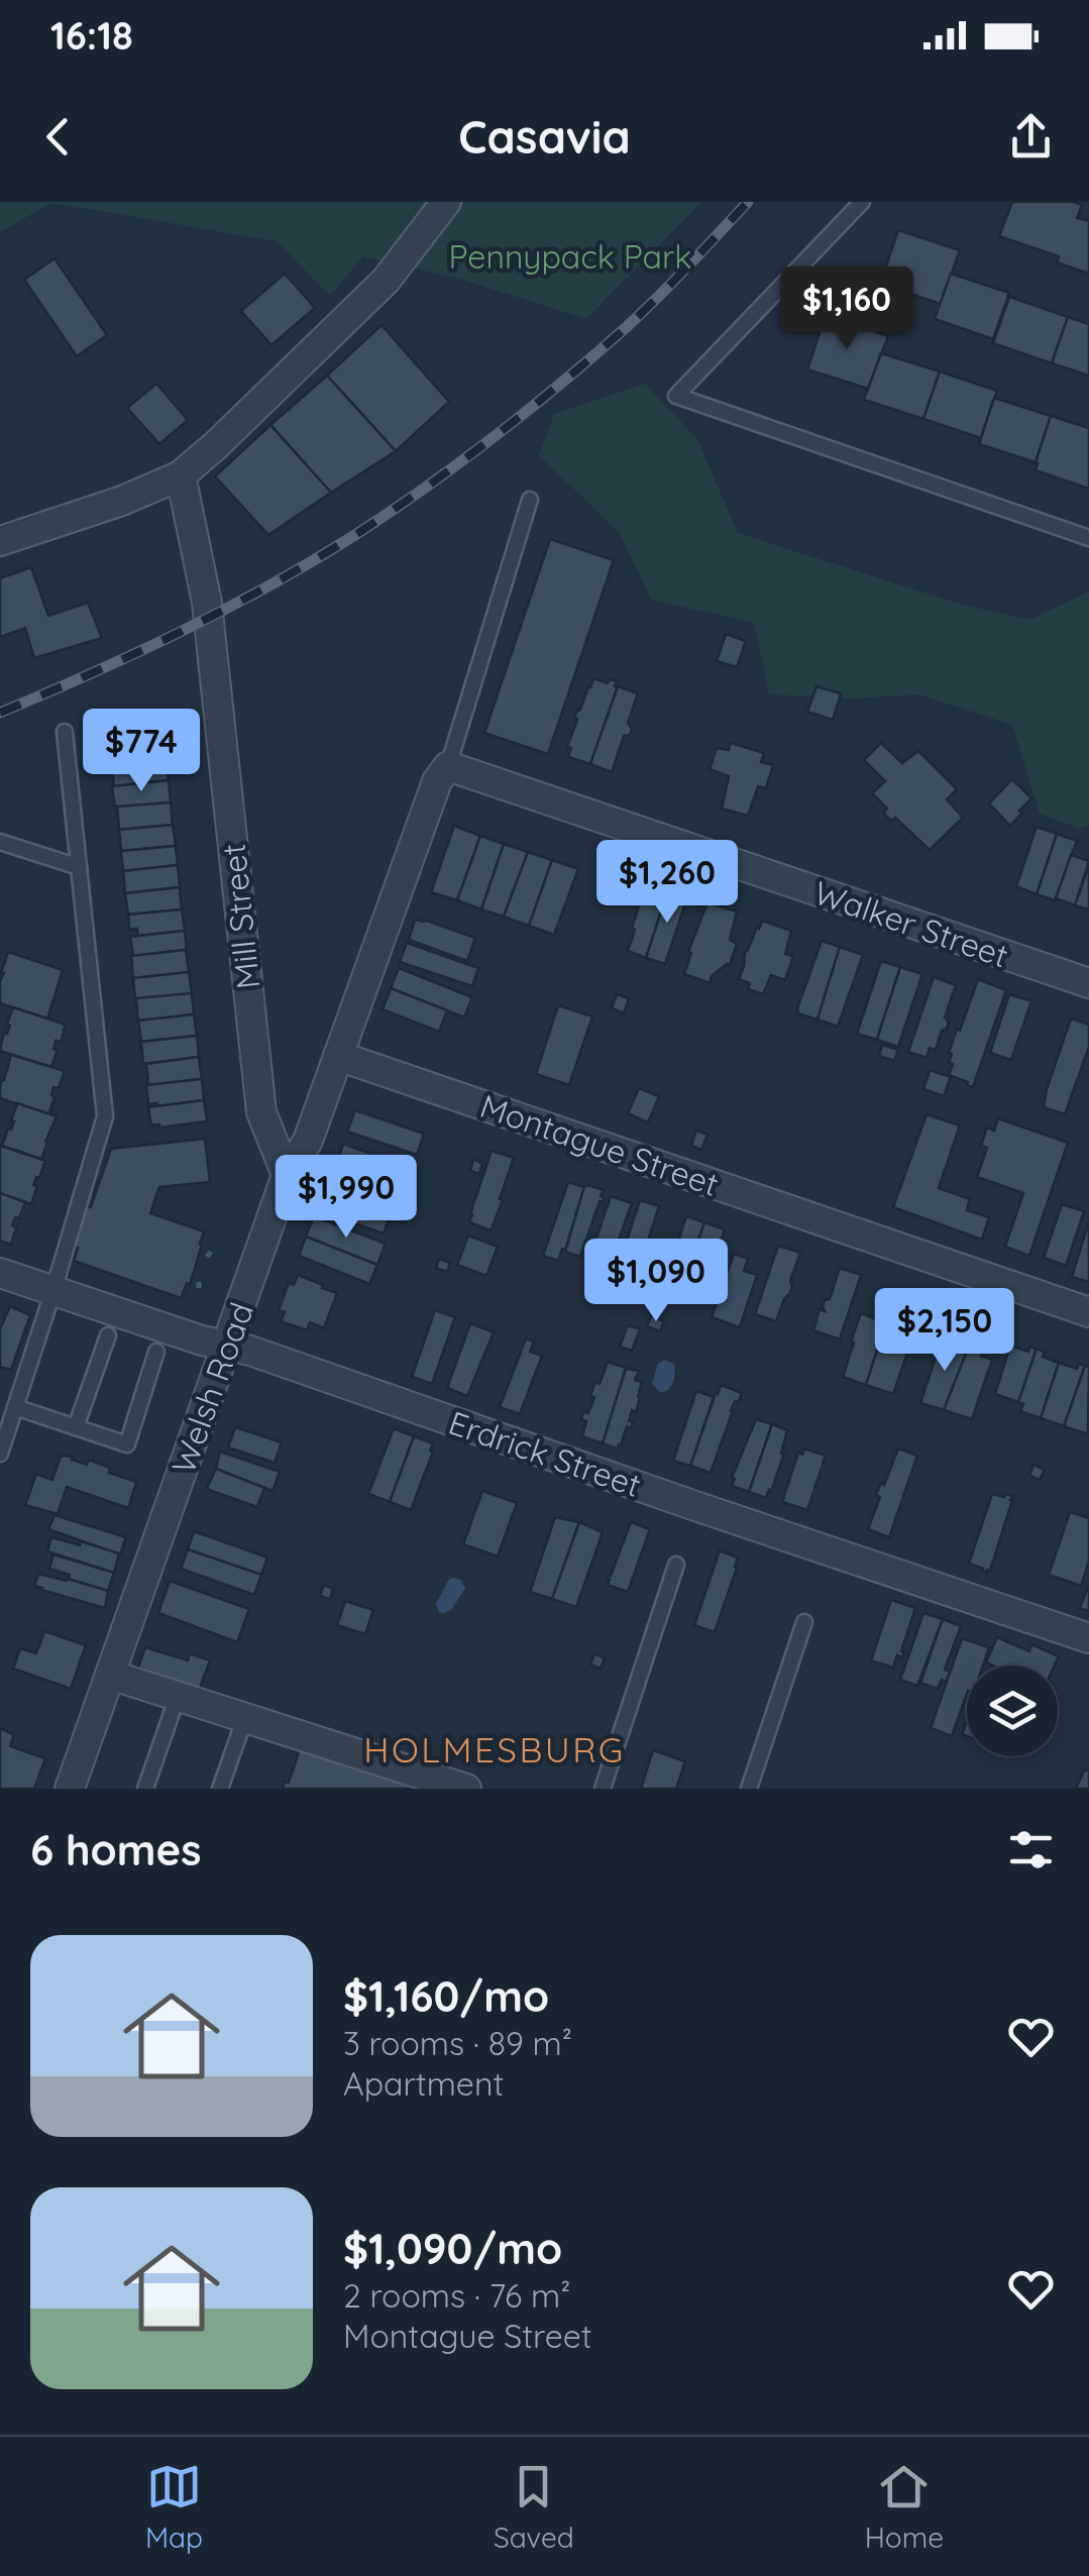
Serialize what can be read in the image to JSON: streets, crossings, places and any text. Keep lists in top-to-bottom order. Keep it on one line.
{"streets":{"street":["Mill Street","Walker Street","Montague Street","Welsh Road","Erdrick Street"]},"crossings":[["Mill Street","Welsh Road"],["Walker Street","Welsh Road"],["Montague Street","Welsh Road"],["Welsh Road","Erdrick Street"]],"districts":["HOLMESBURG"],"parks":["Pennypack Park"],"page":{"status":"16:18","header":"Casavia","price":["$1,160","$774","$1,260","$1,990","$1,090","$2,150"],"heading":"6 homes","list":[{"name":"$1,160/mo","note":"3 rooms · 89 m² · Apartment"},{"name":"$1,090/mo","note":"2 rooms · 76 m² · Montague Street"}],"tabs":["Map","Saved","Home"]}}
